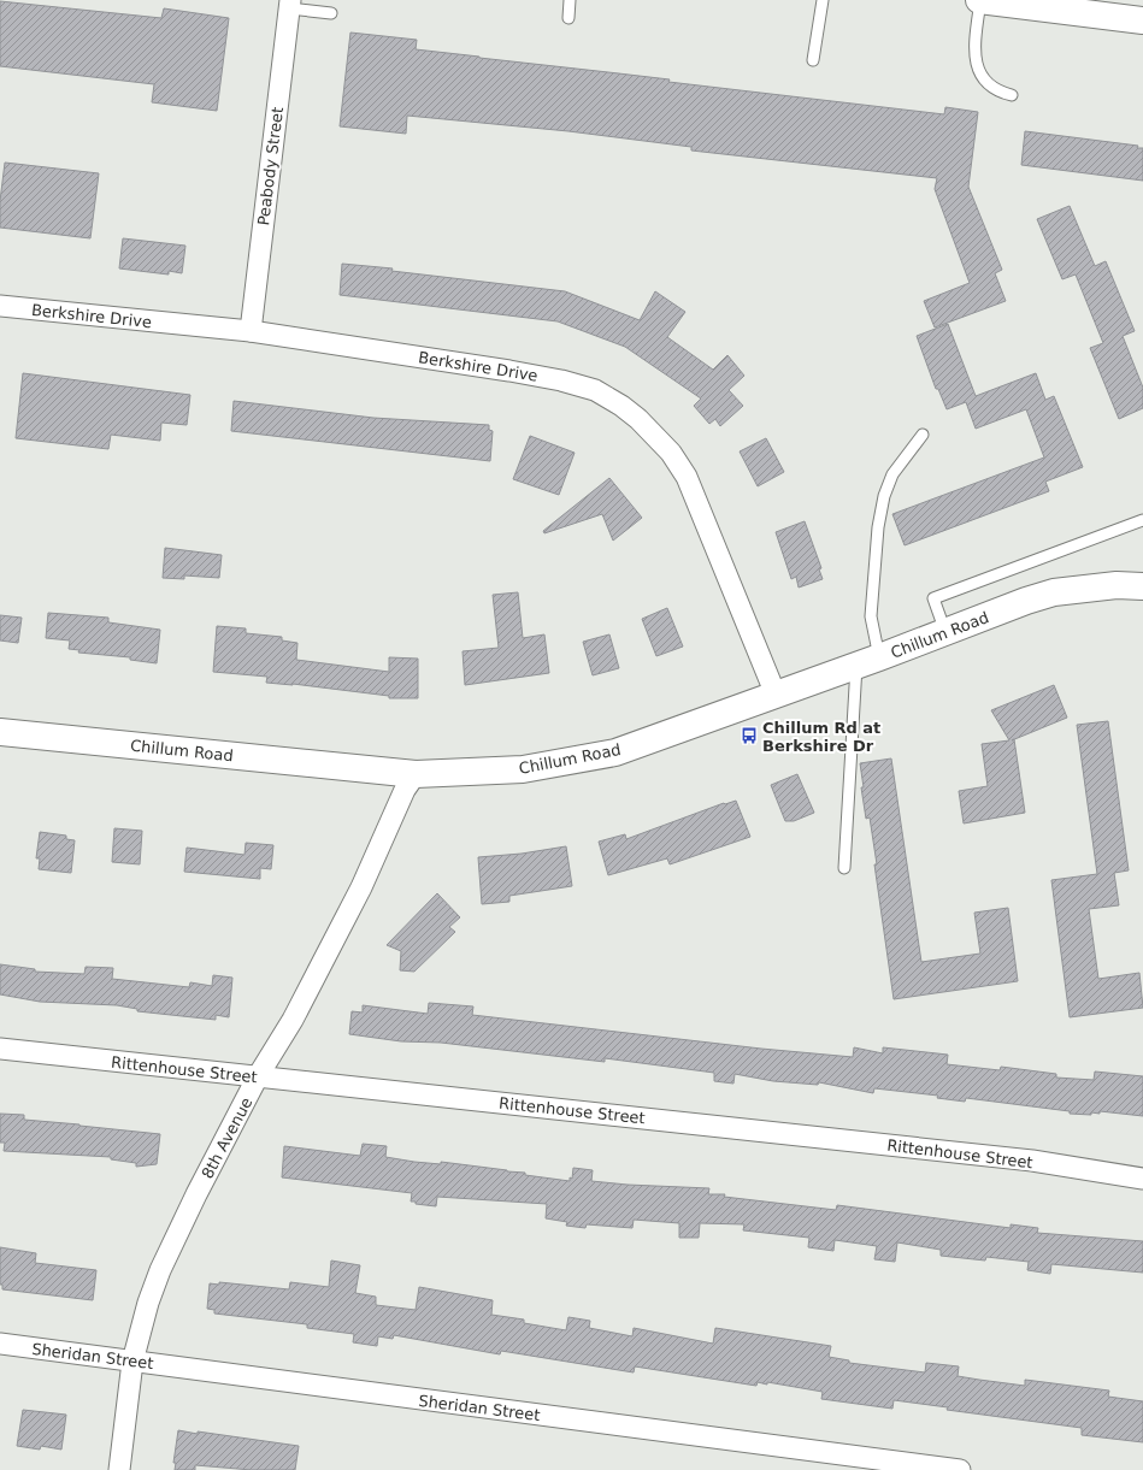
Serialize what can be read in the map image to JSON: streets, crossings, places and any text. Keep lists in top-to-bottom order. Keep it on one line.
{"streets":{"street":["Peabody Street","Berkshire Drive","Chillum Road","Rittenhouse Street","8th Avenue","Sheridan Street"]},"crossings":[["Peabody Street","Berkshire Drive"],["Berkshire Drive","Chillum Road"],["Chillum Road","8th Avenue"],["Rittenhouse Street","8th Avenue"],["8th Avenue","Sheridan Street"]],"places":{"bus stop":["Chillum Rd at Berkshire Dr"]}}
